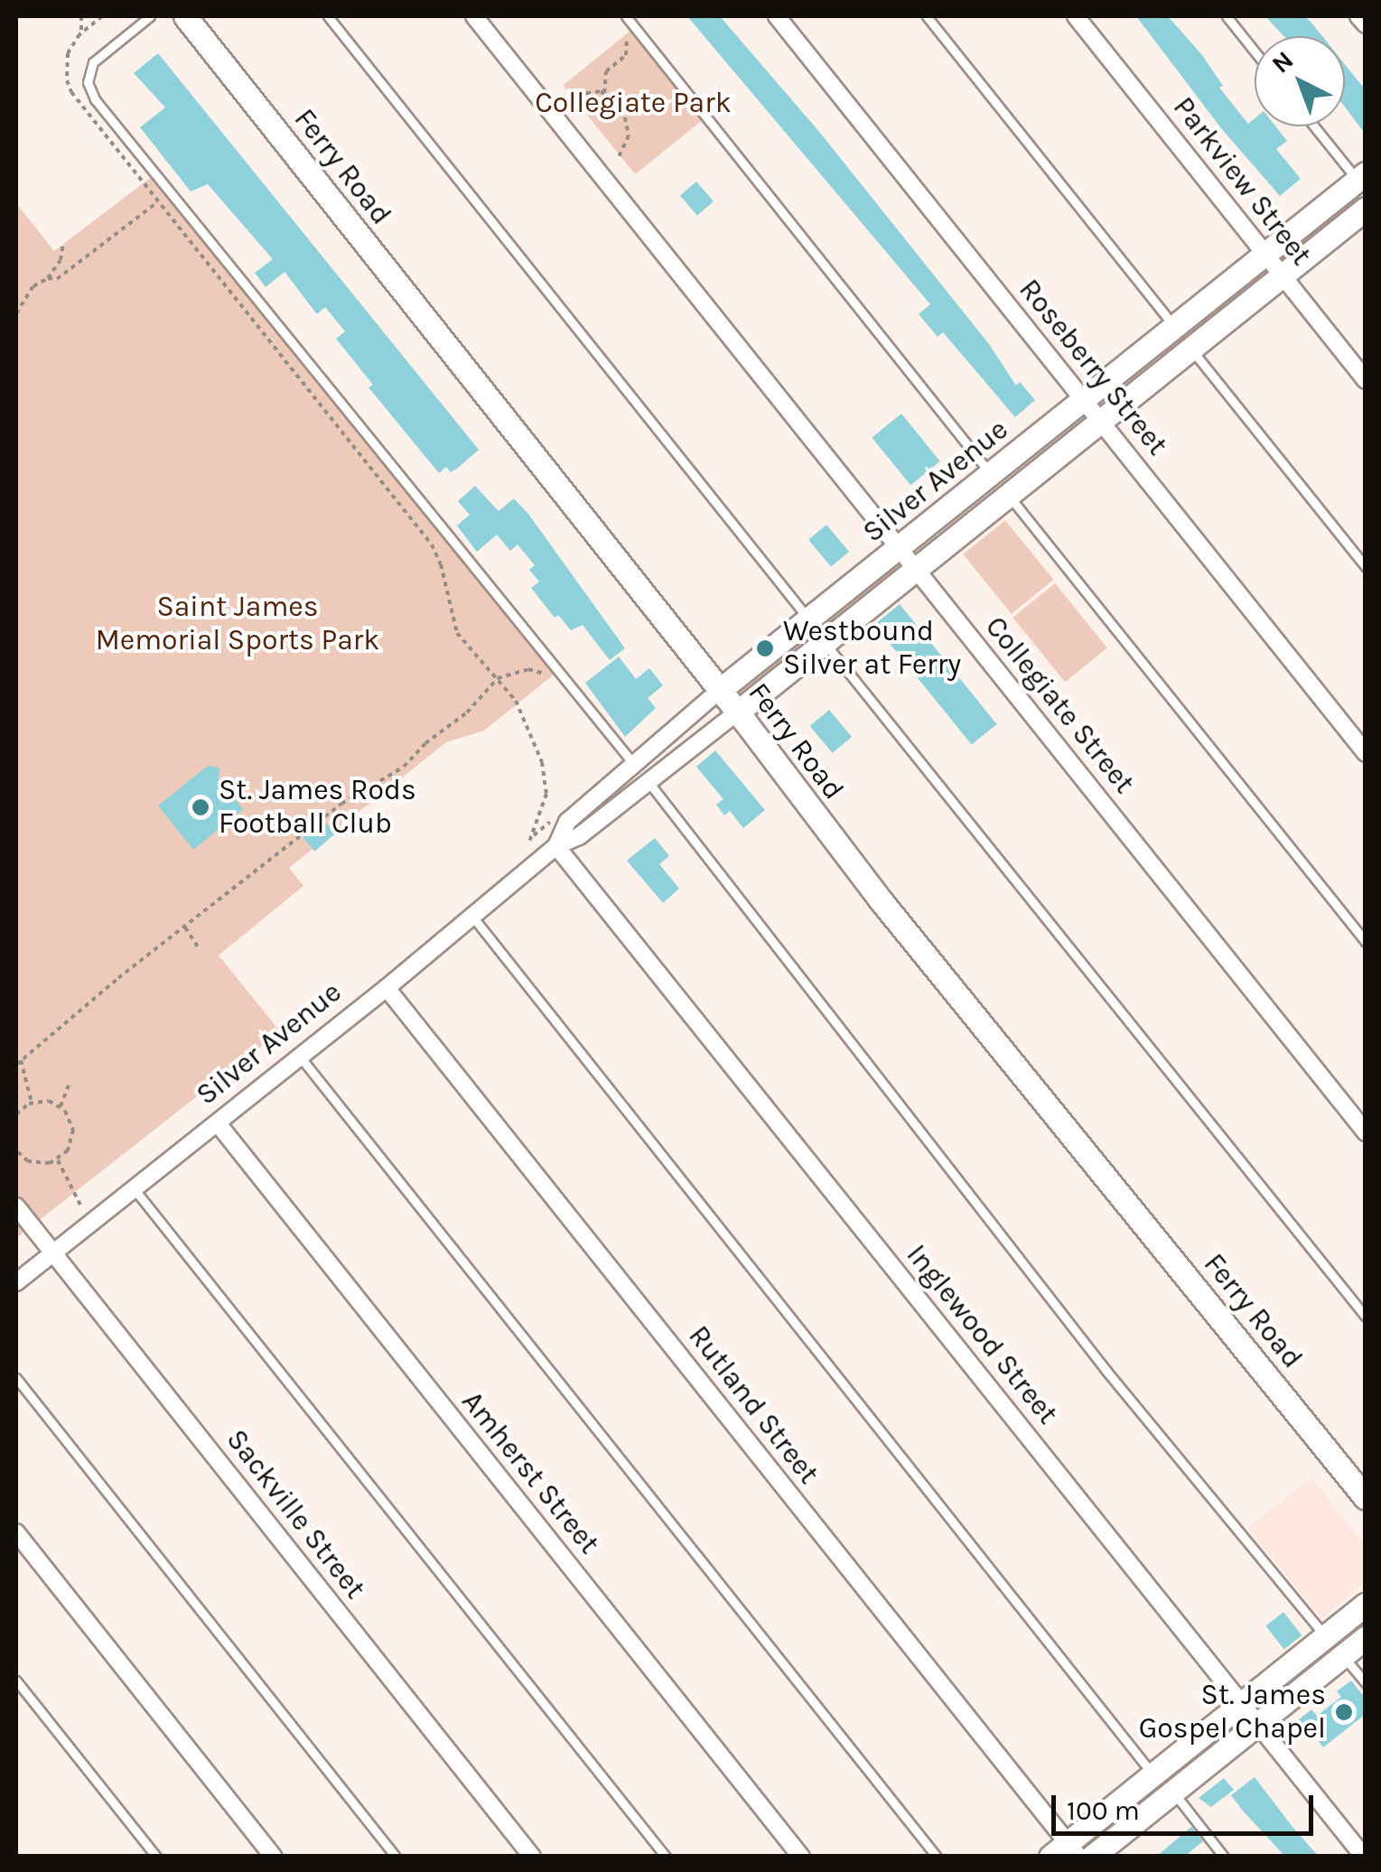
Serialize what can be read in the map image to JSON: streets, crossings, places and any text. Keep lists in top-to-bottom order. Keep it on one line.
{"streets":{"main road":["Ferry Road","Silver Avenue"],"street":["Parkview Street","Roseberry Street","Collegiate Street","Inglewood Street","Rutland Street","Amherst Street","Sackville Street"]},"crossings":[["Ferry Road","Silver Avenue"],["Parkview Street","Silver Avenue"],["Roseberry Street","Silver Avenue"],["Silver Avenue","Collegiate Street"],["Silver Avenue","Inglewood Street"],["Silver Avenue","Rutland Street"],["Silver Avenue","Amherst Street"],["Silver Avenue","Sackville Street"]],"parks":["Collegiate Park","Saint James Memorial Sports Park"],"places":["Westbound Silver at Ferry","St. James Rods Football Club","St. James Gospel Chapel"],"scale_bar":"100 m","north":"top left"}
